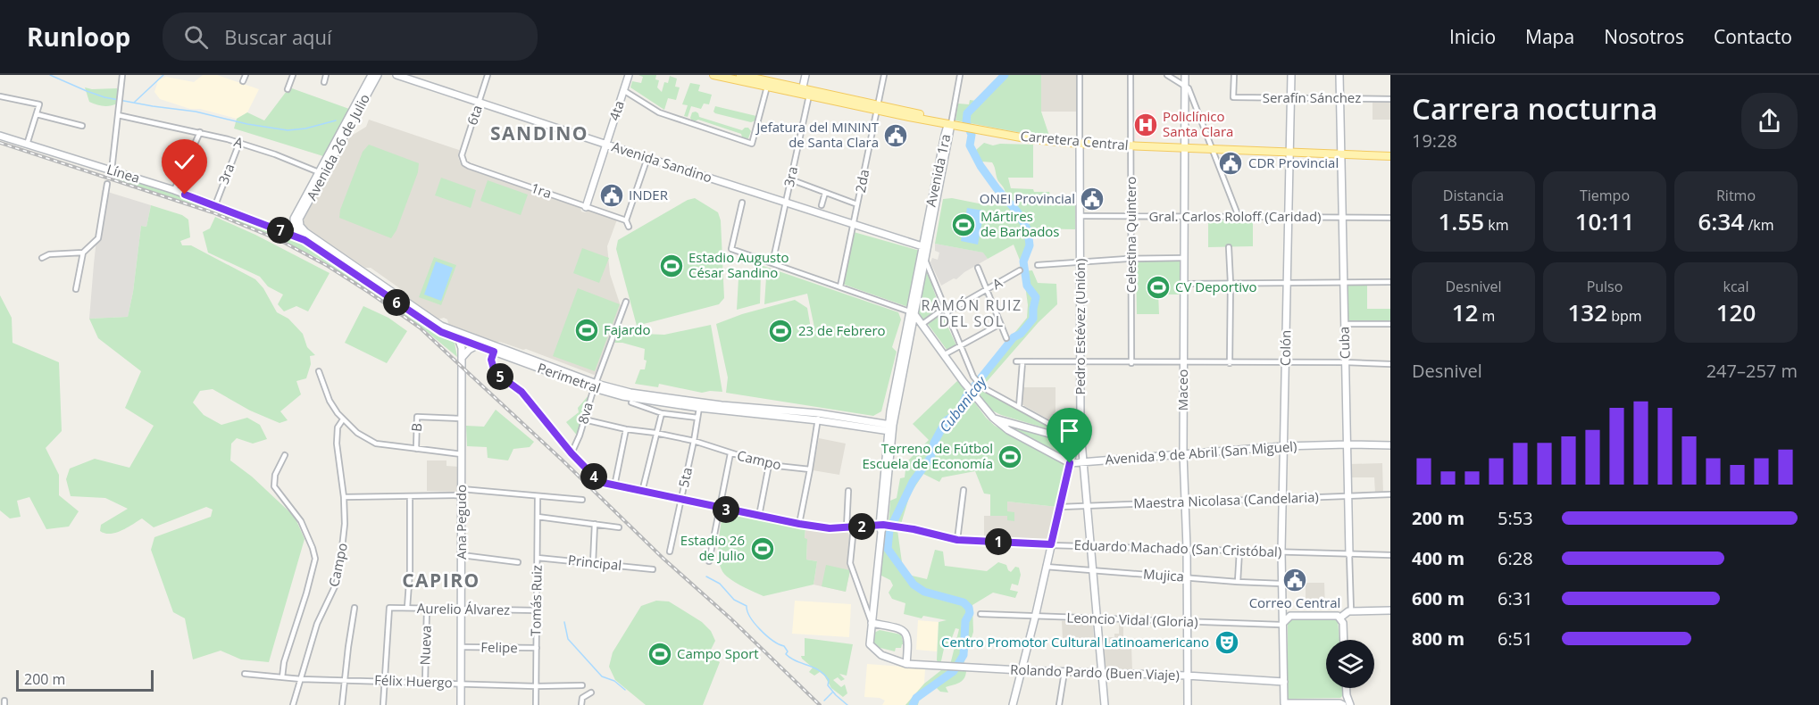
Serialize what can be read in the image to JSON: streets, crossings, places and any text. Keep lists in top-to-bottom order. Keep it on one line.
{"streets":{"main road":["4ta","Carretera Central","Avenida 26 de Julio","Avenida Sandino","Avenida 1ra","Línea","3ra","Pedro Estévez (Unión)","Cuba","Colón","Perimetral","Maceo","Avenida 9 de Abril (San Miguel)","Ana Pegudo","Rolando Pardo (Buen Viaje)"],"street":["Serafín Sánchez","6ta","A","2da","1ra","Gral. Carlos Roloff (Caridad)","Celestina Quintero","8va","B","Campo","5ta","Maestra Nicolasa (Candelaria)","Eduardo Machado (San Cristóbal)","Principal","Mujica","Tomás Ruiz","Aurelio Álvarez","Leoncio Vidal (Gloria)","Nueva","Felipe","Félix Huergo"]},"crossings":[["Serafín Sánchez","Cuba"],["Serafín Sánchez","Colón"],["4ta","Avenida Sandino"],["4ta","1ra"],["6ta","Avenida Sandino"],["6ta","1ra"],["Carretera Central","Avenida 1ra"],["Carretera Central","3ra"],["Carretera Central","2da"],["Carretera Central","Celestina Quintero"],["Carretera Central","Pedro Estévez (Unión)"],["Carretera Central","Cuba"],["Carretera Central","Colón"],["Carretera Central","Maceo"],["A","Avenida 26 de Julio"],["A","3ra"],["Avenida 26 de Julio","Línea"],["Avenida 26 de Julio","Perimetral"],["Avenida Sandino","Avenida 1ra"],["Avenida Sandino","3ra"],["Avenida Sandino","2da"],["Avenida 1ra","Perimetral"],["Avenida 1ra","Eduardo Machado (San Cristóbal)"],["Avenida 1ra","Rolando Pardo (Buen Viaje)"],["Línea","3ra"],["Línea","Perimetral"],["Gral. Carlos Roloff (Caridad)","Celestina Quintero"],["Gral. Carlos Roloff (Caridad)","Pedro Estévez (Unión)"],["Gral. Carlos Roloff (Caridad)","Cuba"],["Gral. Carlos Roloff (Caridad)","Colón"],["Gral. Carlos Roloff (Caridad)","Maceo"],["Pedro Estévez (Unión)","Avenida 9 de Abril (San Miguel)"],["Pedro Estévez (Unión)","Maestra Nicolasa (Candelaria)"],["Pedro Estévez (Unión)","Eduardo Machado (San Cristóbal)"],["Pedro Estévez (Unión)","Mujica"],["Pedro Estévez (Unión)","Leoncio Vidal (Gloria)"],["Pedro Estévez (Unión)","Rolando Pardo (Buen Viaje)"],["Cuba","Avenida 9 de Abril (San Miguel)"],["Cuba","Maestra Nicolasa (Candelaria)"],["Cuba","Eduardo Machado (San Cristóbal)"],["Colón","Avenida 9 de Abril (San Miguel)"],["Colón","Maestra Nicolasa (Candelaria)"],["Colón","Eduardo Machado (San Cristóbal)"],["Colón","Mujica"],["Colón","Leoncio Vidal (Gloria)"],["Colón","Rolando Pardo (Buen Viaje)"],["Perimetral","8va"],["Perimetral","5ta"],["Perimetral","Eduardo Machado (San Cristóbal)"],["Maceo","Avenida 9 de Abril (San Miguel)"],["Maceo","Maestra Nicolasa (Candelaria)"],["Maceo","Eduardo Machado (San Cristóbal)"],["Maceo","Mujica"],["Maceo","Leoncio Vidal (Gloria)"],["Maceo","Rolando Pardo (Buen Viaje)"],["8va","Campo"],["8va","Eduardo Machado (San Cristóbal)"],["B","Ana Pegudo"],["Campo","5ta"],["Campo","Félix Huergo"],["5ta","Eduardo Machado (San Cristóbal)"],["Ana Pegudo","Aurelio Álvarez"],["Ana Pegudo","Felipe"],["Ana Pegudo","Félix Huergo"],["Principal","Tomás Ruiz"],["Tomás Ruiz","Aurelio Álvarez"],["Tomás Ruiz","Felipe"],["Tomás Ruiz","Félix Huergo"],["Aurelio Álvarez","Nueva"],["Aurelio Álvarez","Félix Huergo"],["Nueva","Félix Huergo"]],"districts":["SANDINO","RAMÓN RUIZ DEL SOL","CAPIRO"],"water":["Cubanicay"],"places":{"hospital":["Policlínico Santa Clara"],"public building":["Jefatura del MININT de Santa Clara","CDR Provincial","INDER","ONEI Provincial","Correo Central"],"sports":["Mártires de Barbados","Estadio Augusto César Sandino","CV Deportivo","Fajardo","23 de Febrero","Terreno de Fútbol Escuela de Economía","Estadio 26 de Julio","Campo Sport"],"theatre":["Centro Promotor Cultural Latinoamericano"]},"scale_bar":"200 m","page":{"header":"Runloop","search":"Buscar aquí","nav":["Inicio","Mapa","Nosotros","Contacto"],"heading":["Carrera nocturna","19:28"],"stats":[["Distancia","1.55 km"],["Tiempo","10:11"],["Ritmo","6:34 /km"],["Desnivel","12 m"],["Pulso","132 bpm"],["kcal","120"]],"pins":["7","6","5","4","3","2","1"],"chart":["Desnivel","247–257 m"],"list":[{"name":"200 m","note":"5:53"},{"name":"400 m","note":"6:28"},{"name":"600 m","note":"6:31"},{"name":"800 m","note":"6:51"}],"scale":"200 m"}}
